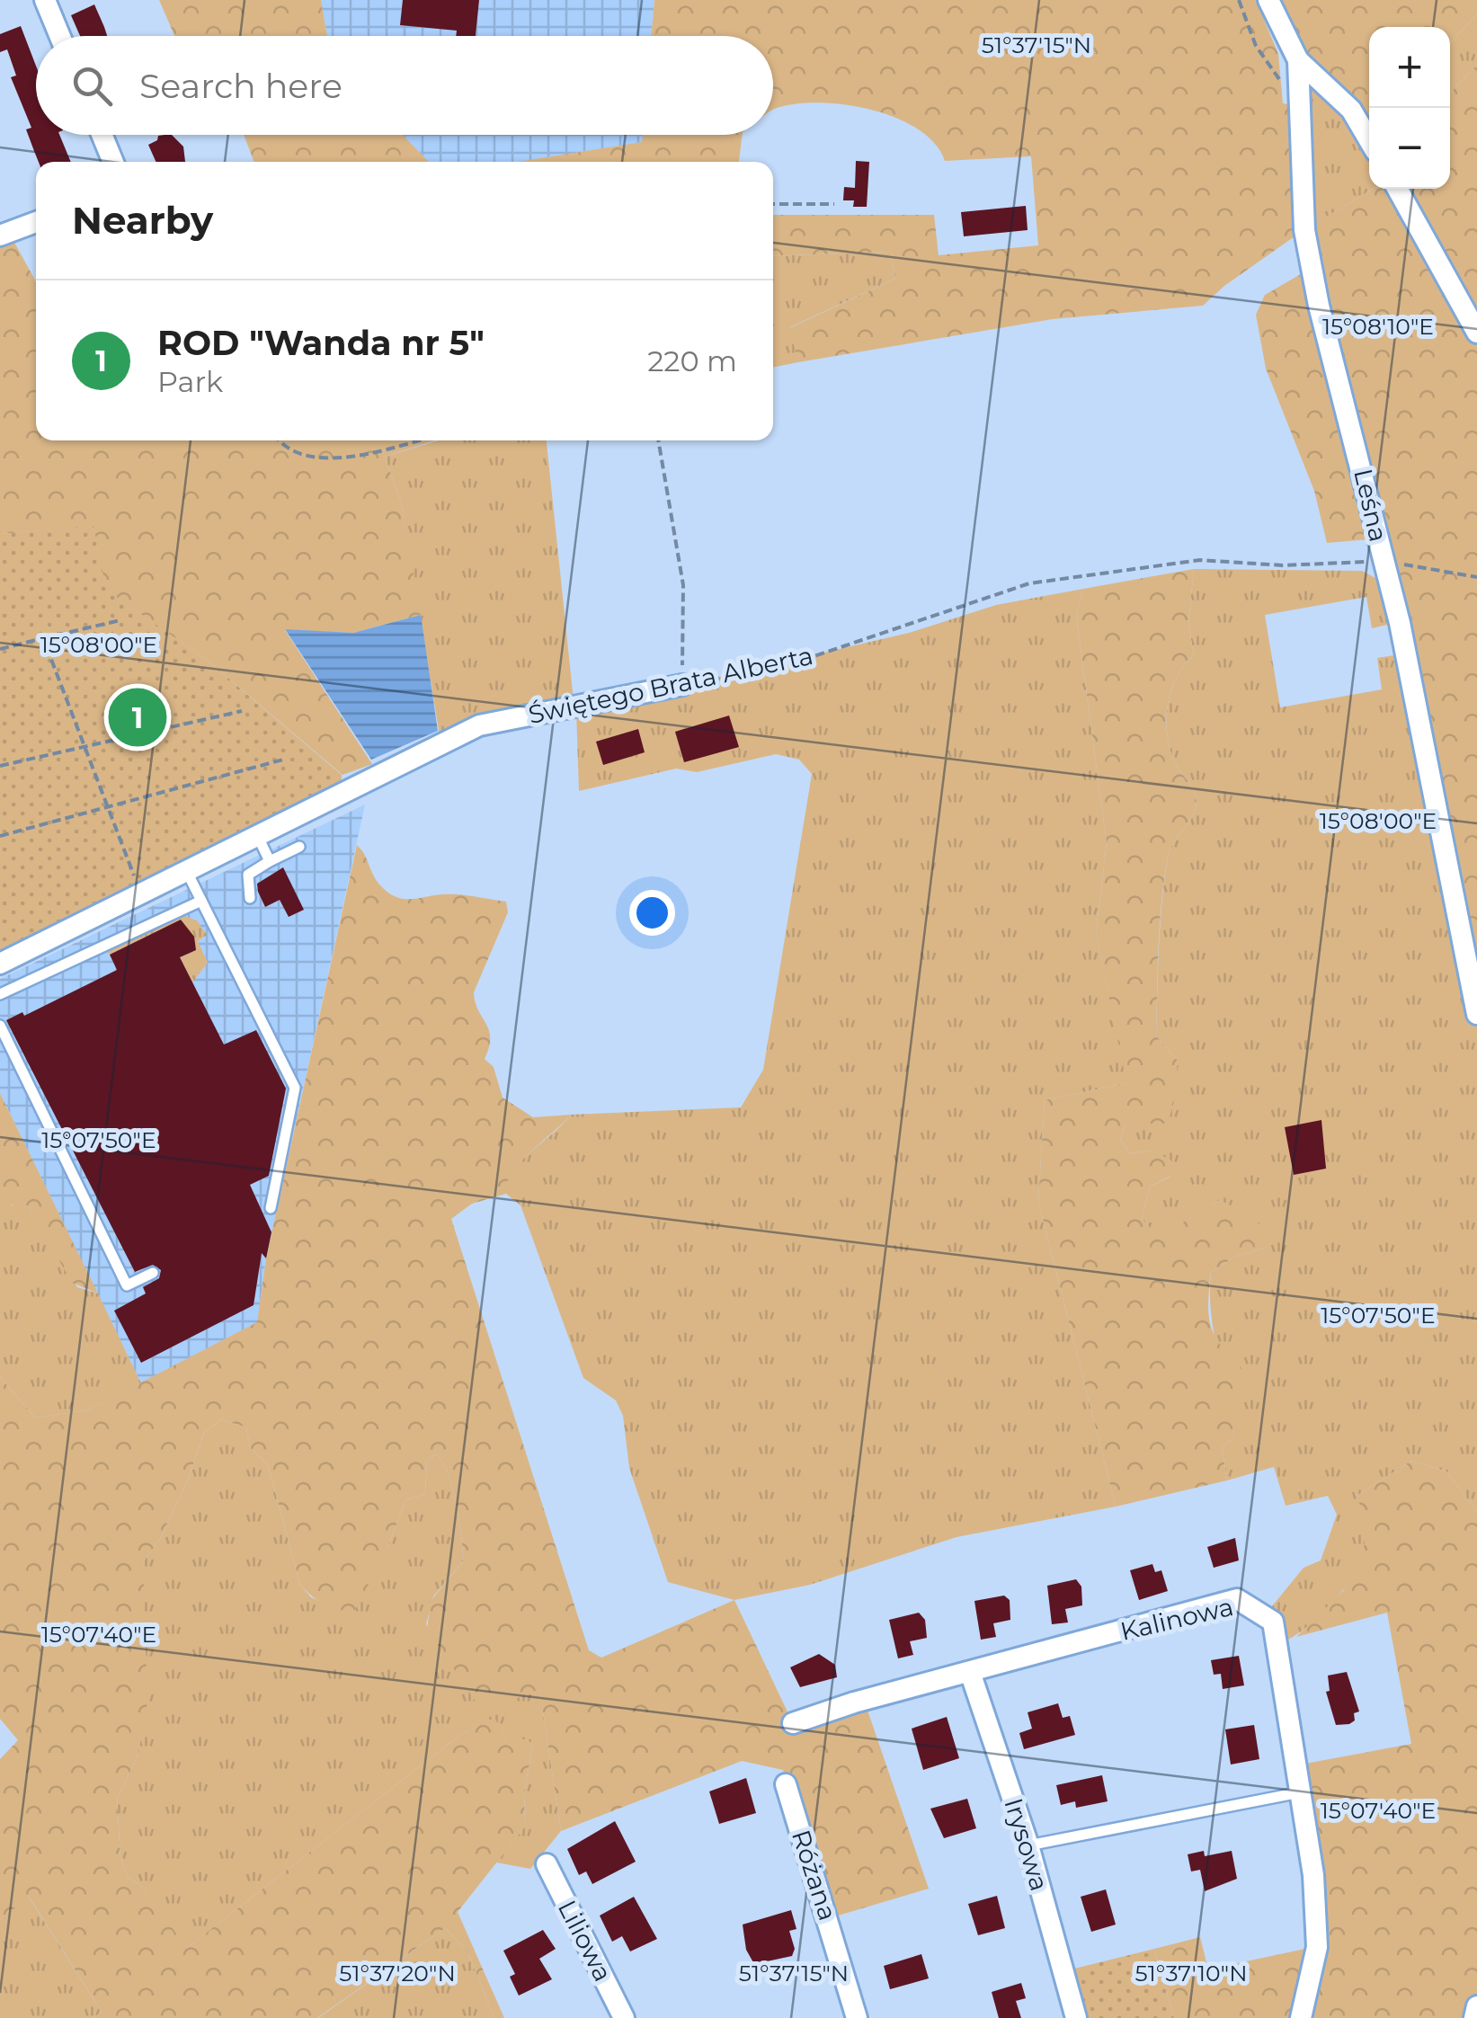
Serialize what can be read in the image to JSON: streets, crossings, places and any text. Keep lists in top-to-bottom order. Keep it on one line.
{"streets":{"street":["Leśna","Świętego Brata Alberta","Kalinowa","Irysowa","Różana","Liliowa"]},"crossings":[["Leśna","Świętego Brata Alberta"],["Kalinowa","Irysowa"]],"page":{"map_buttons":["+","−"],"search":"Search here","heading":"Nearby","list":[{"mark":"1","name":"ROD \"Wanda nr 5\"","note":"Park","value":"220 m"}],"pins":"1"},"coordinates":["51°37'15\"N","15°08'10\"E","15°08'00\"E","15°07'50\"E","15°07'40\"E","51°37'20\"N","51°37'10\"N"]}
